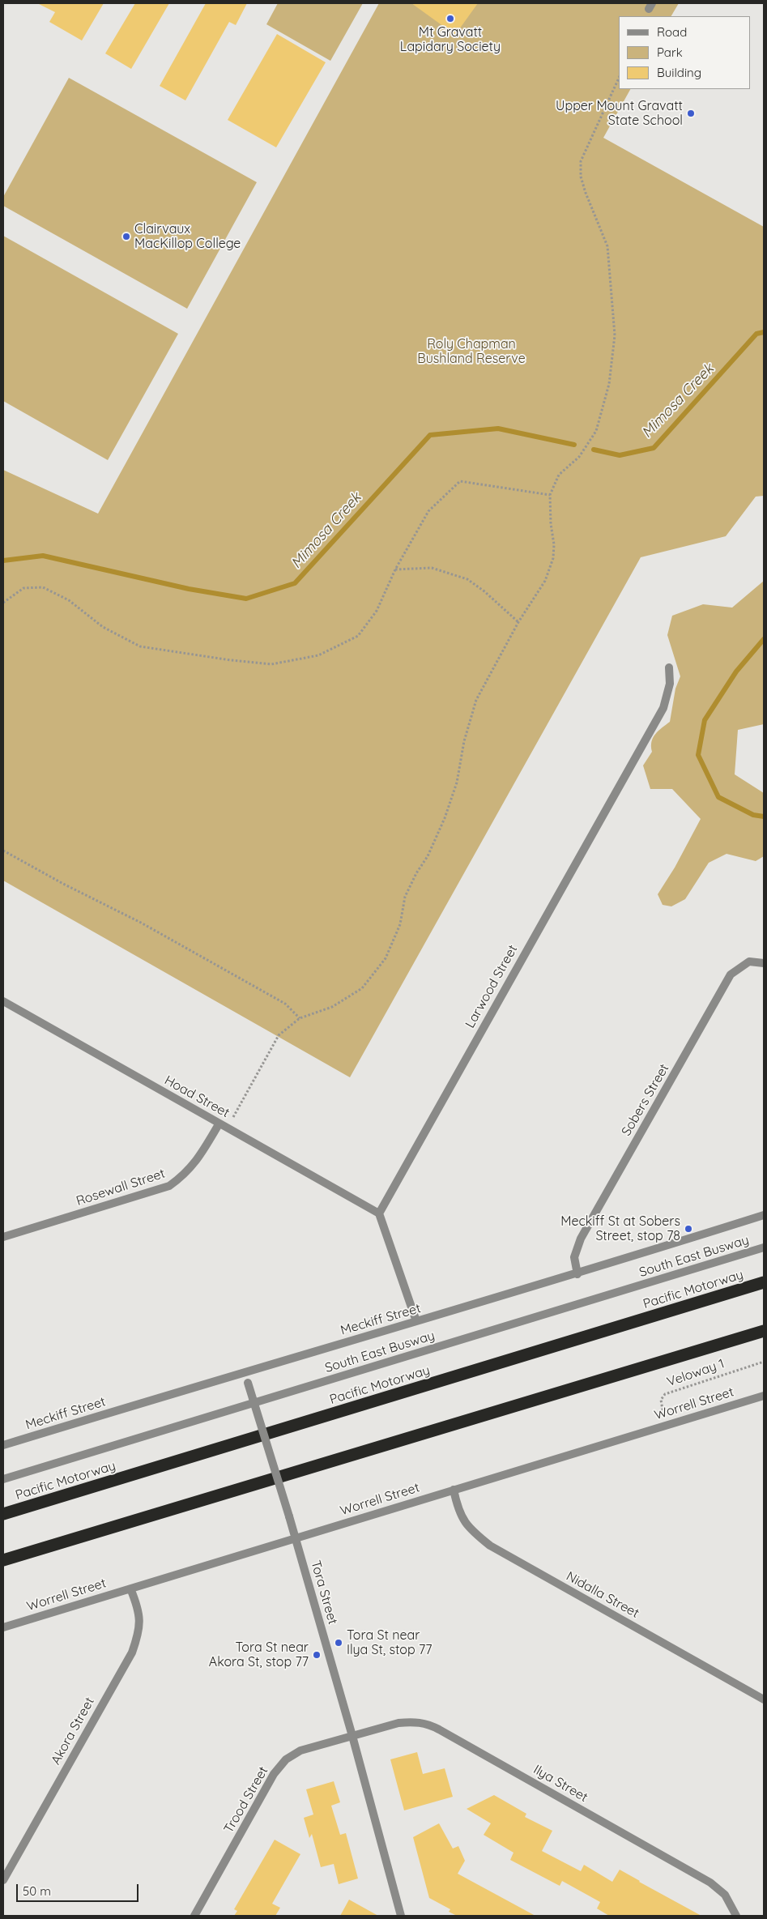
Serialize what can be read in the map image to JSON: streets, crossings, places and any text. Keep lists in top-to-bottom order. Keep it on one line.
{"streets":{"highway":["Pacific Motorway"],"street":["Larwood Street","Hoad Street","Sobers Street","Rosewall Street","South East Busway","Meckiff Street","Worrell Street","Tora Street","Nidalla Street","Akora Street","Ilya Street","Trood Street"],"path":["Veloway 1"]},"crossings":[["Larwood Street","Hoad Street"],["Hoad Street","Rosewall Street"],["Sobers Street","Meckiff Street"],["Meckiff Street","Tora Street"],["Veloway 1","Worrell Street"],["Worrell Street","Tora Street"],["Worrell Street","Nidalla Street"],["Worrell Street","Akora Street"],["Tora Street","Ilya Street"],["Tora Street","Trood Street"],["Ilya Street","Trood Street"]],"water":["Mimosa Creek"],"parks":["Roly Chapman Bushland Reserve"],"places":["Mt Gravatt Lapidary Society","Upper Mount Gravatt State School","Clairvaux MacKillop College","Meckiff St at Sobers Street, stop 78","Tora St near Ilya St, stop 77","Tora St near Akora St, stop 77"],"legend":["Road","Park","Building"],"scale_bar":"50 m"}
